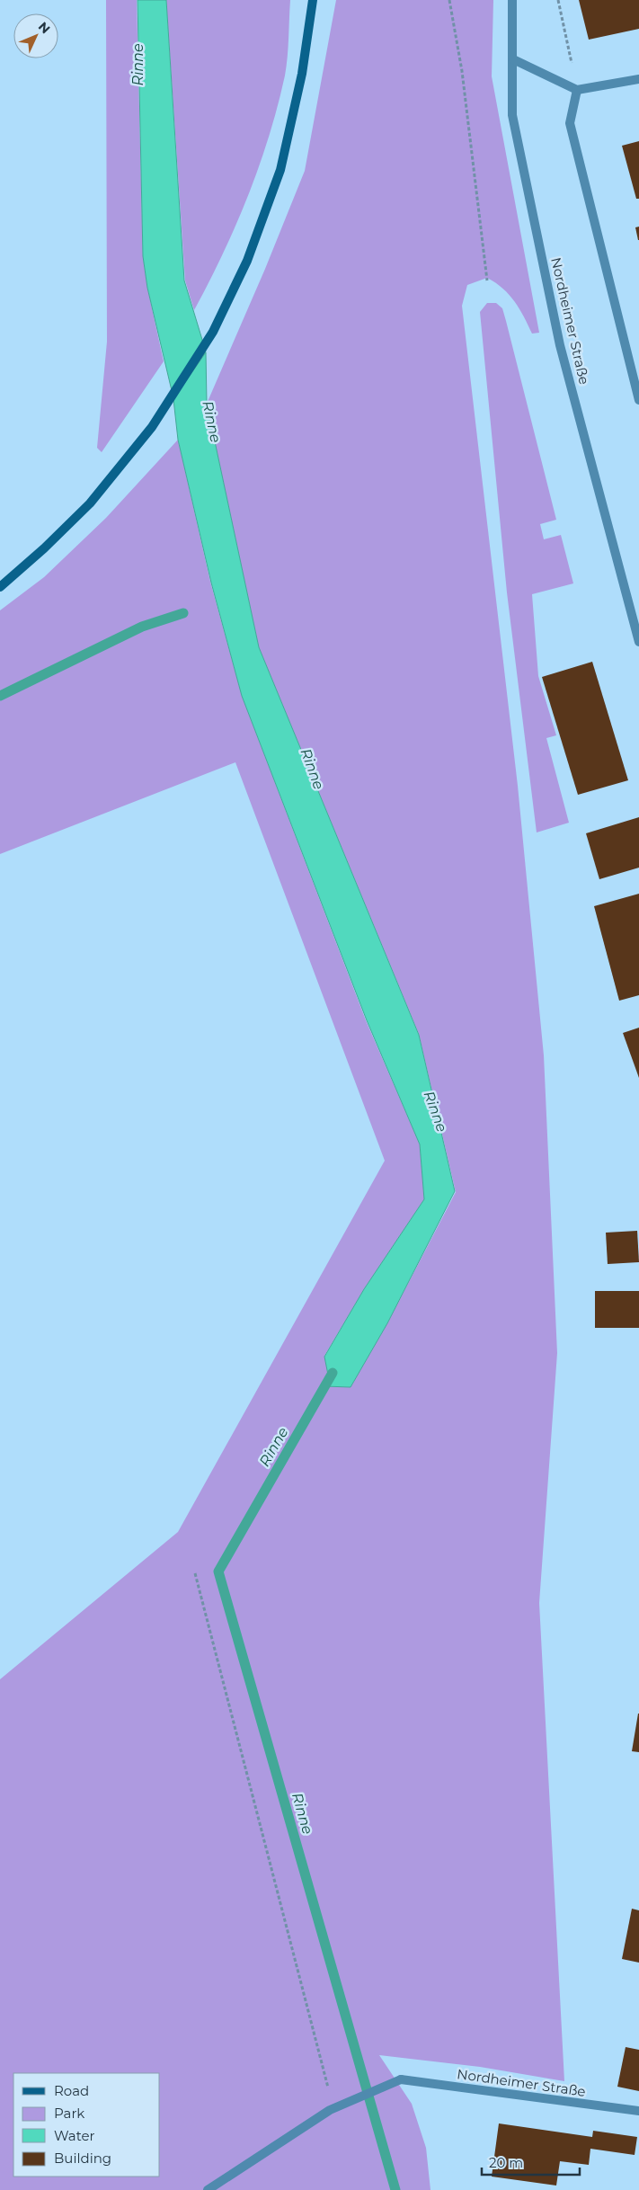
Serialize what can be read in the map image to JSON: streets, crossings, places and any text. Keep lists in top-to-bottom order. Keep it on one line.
{"streets":{"street":["Nordheimer Straße"]},"water":["Rinne"],"legend":["Road","Park","Water","Building"],"scale_bar":"20 m","north":"top right"}
